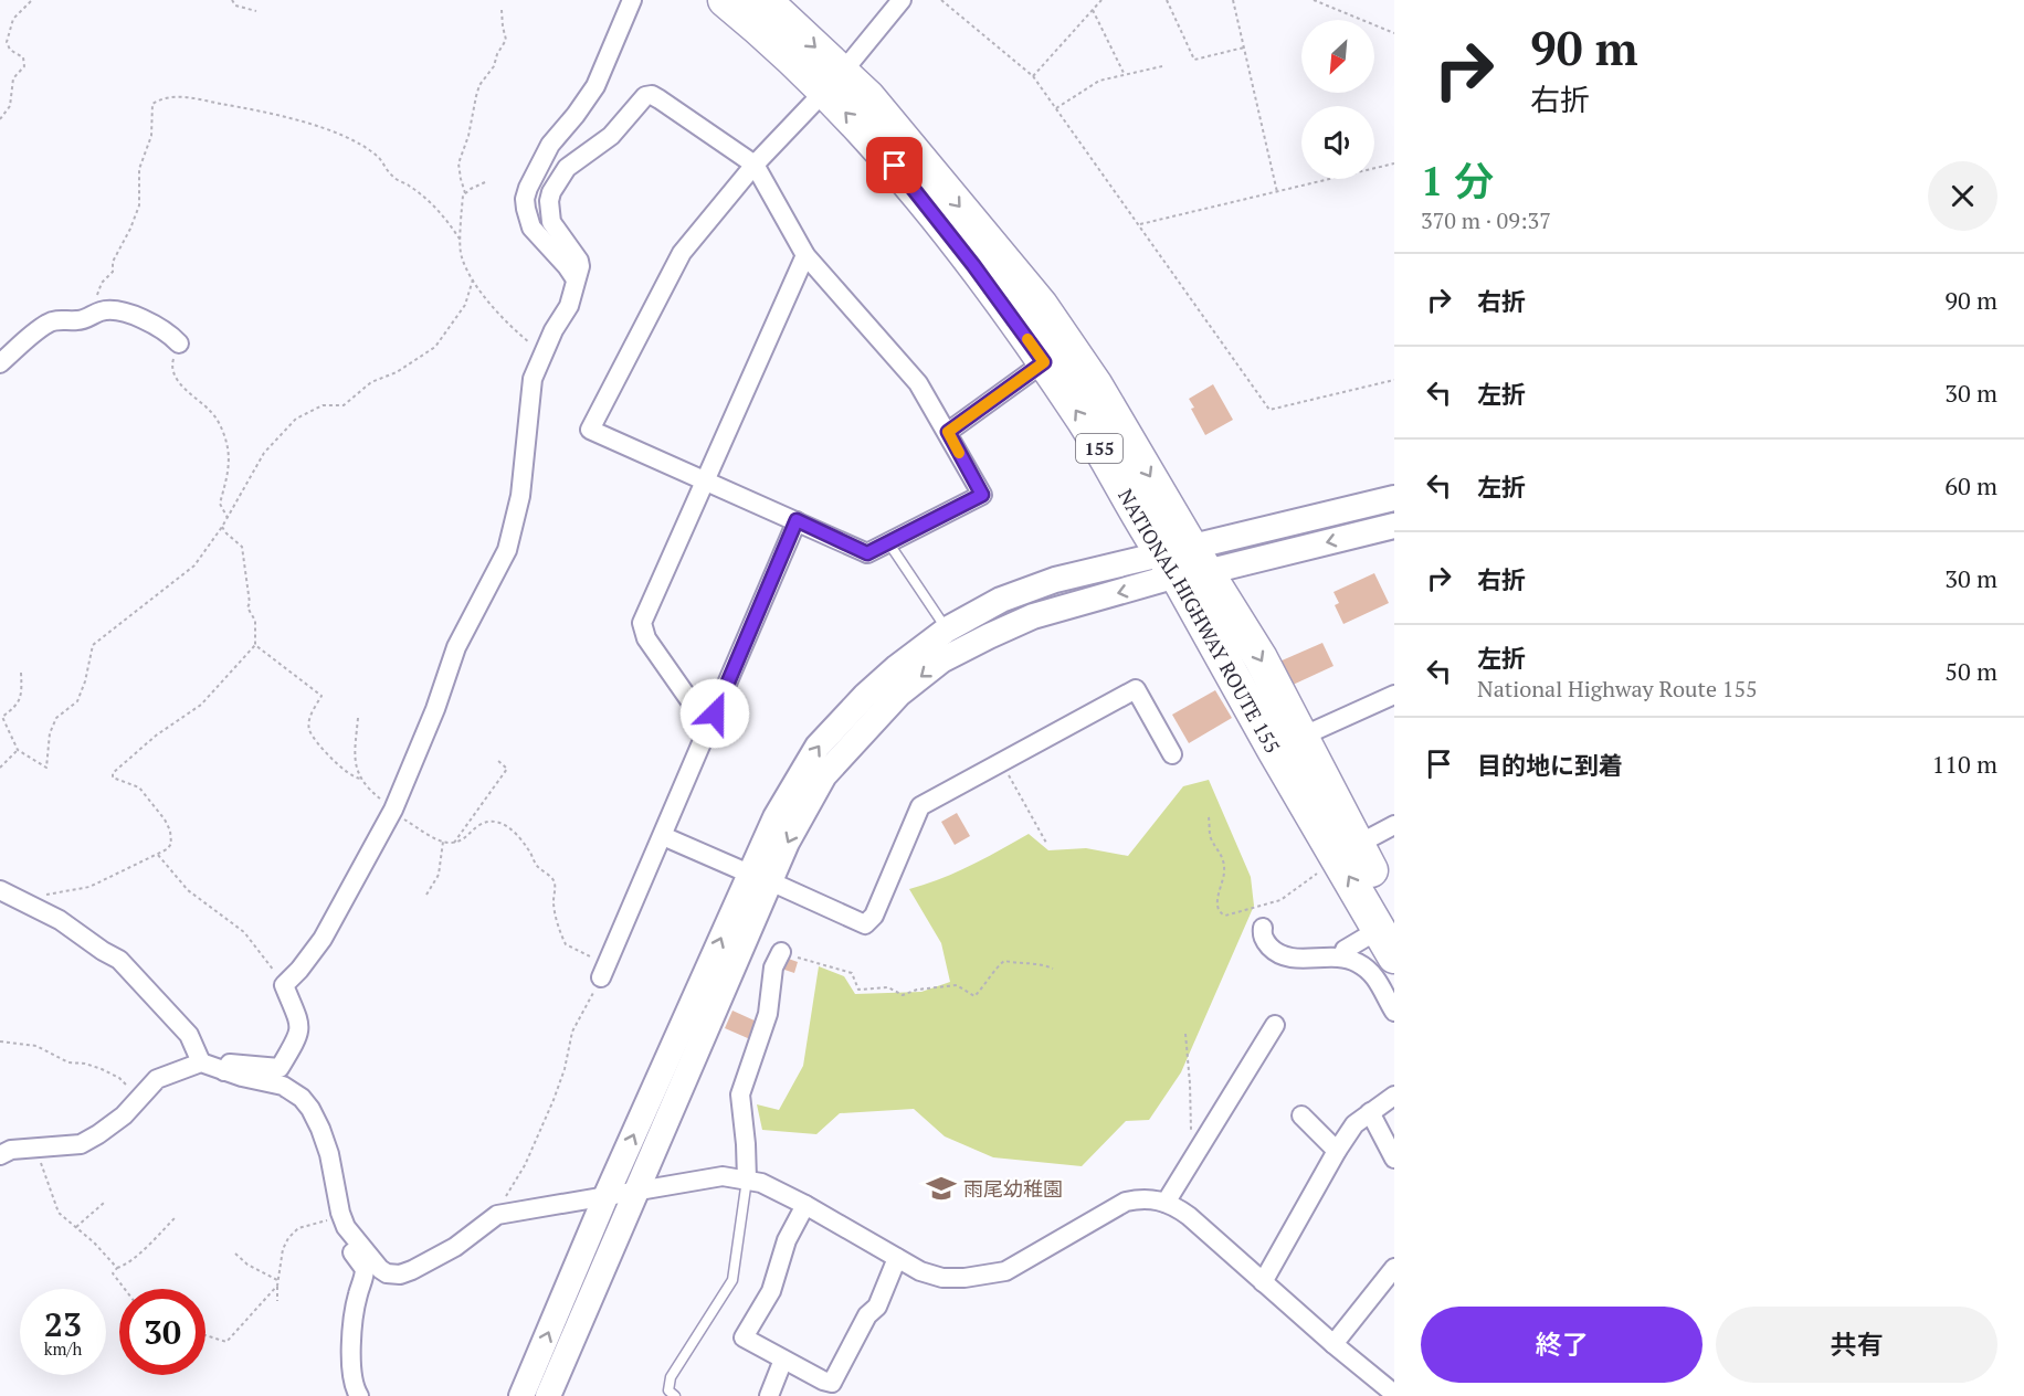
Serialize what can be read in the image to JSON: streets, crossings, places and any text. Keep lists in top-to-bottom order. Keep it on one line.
{"streets":{"highway":["155","NATIONAL HIGHWAY ROUTE 155"]},"places":{"school or university":["雨尾幼稚園"]},"north":"bottom left","page":{"turn":["90 m","右折"],"heading":["1 分","370 m · 09:37"],"list":[{"name":"右折","value":"90 m"},{"name":"左折","value":"30 m"},{"name":"左折","value":"60 m"},{"name":"右折","value":"30 m"},{"name":"左折","note":"National Highway Route 155","value":"50 m"},{"name":"目的地に到着","value":"110 m"}],"speed":"23 km/h","limit":"30","buttons":["終了","共有"]}}
